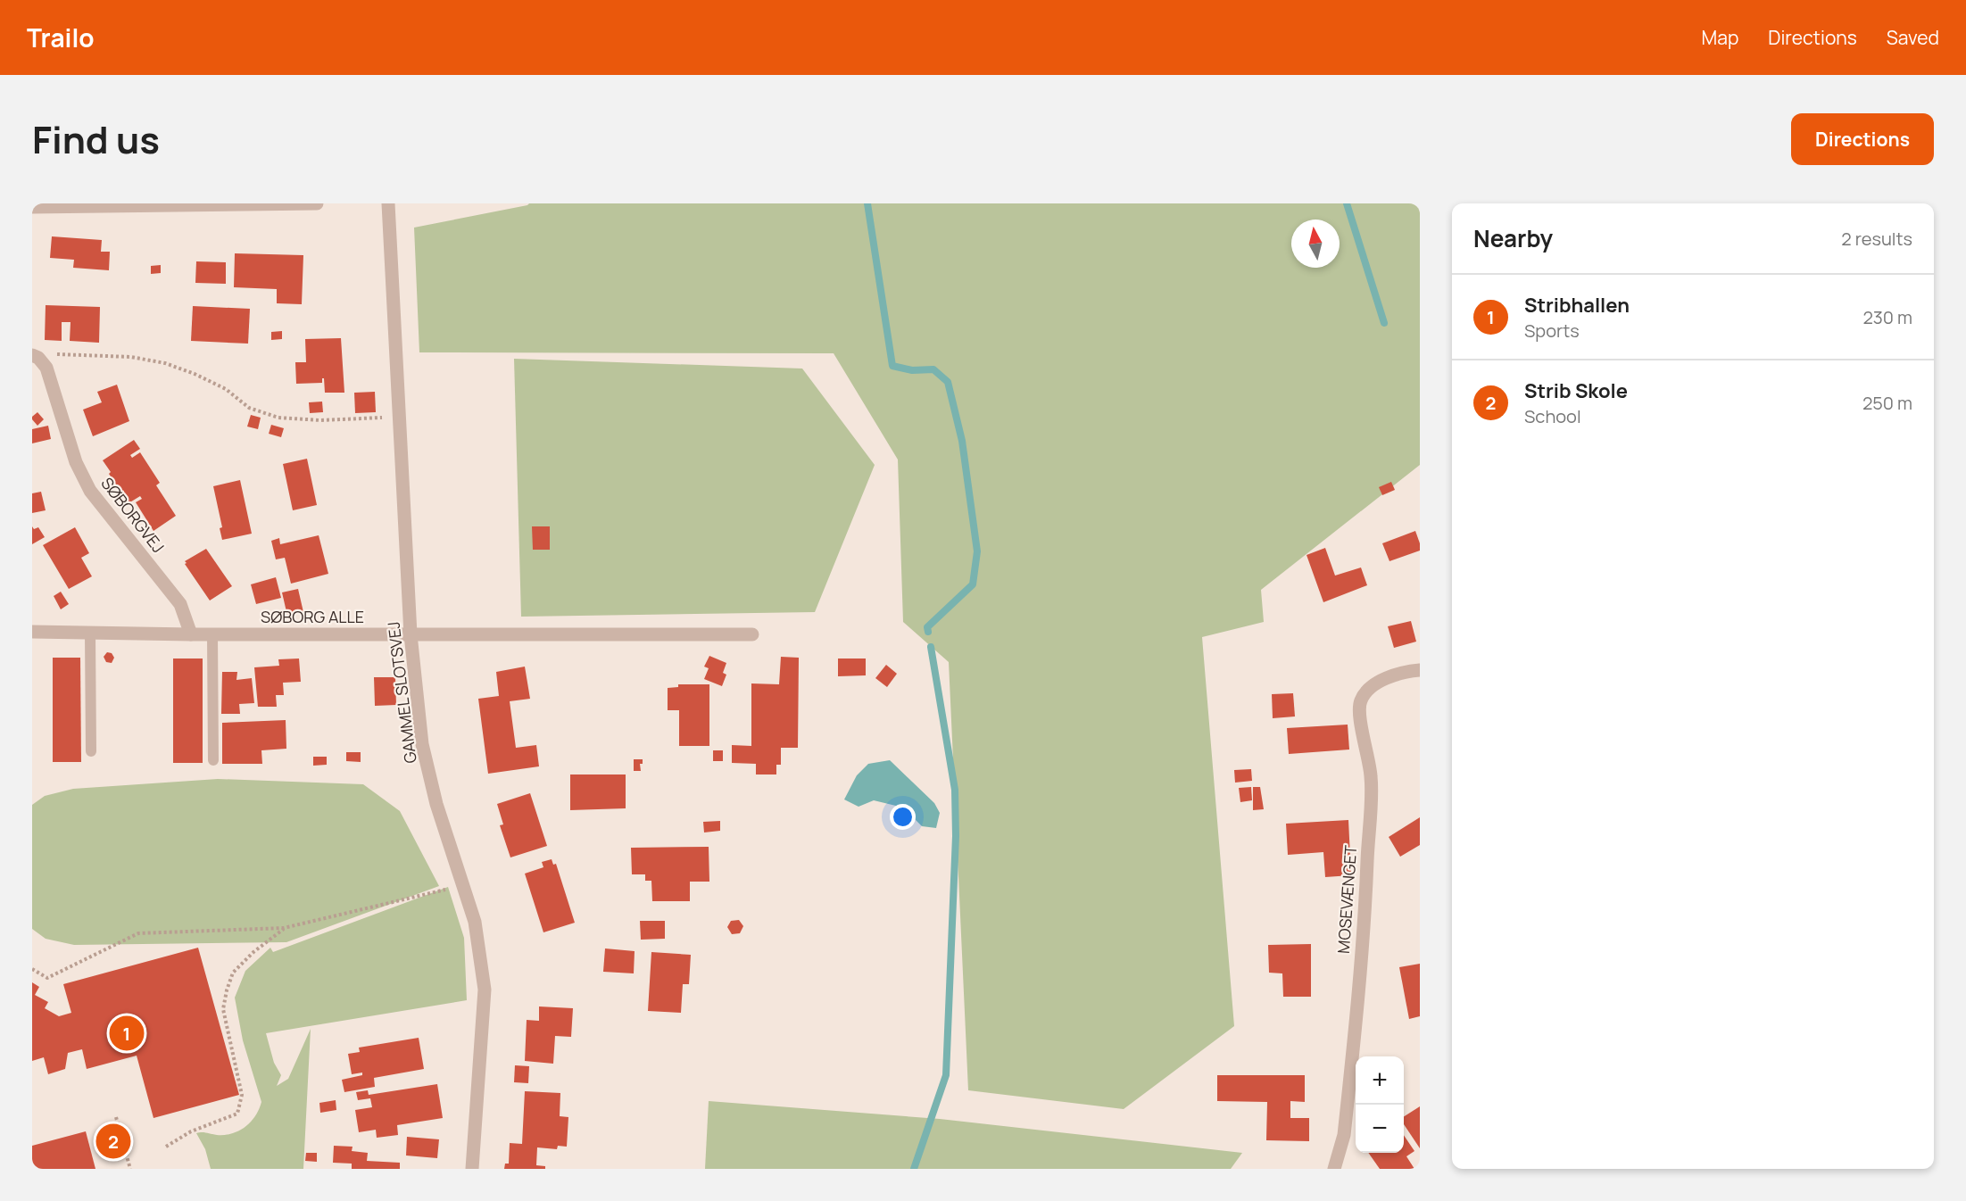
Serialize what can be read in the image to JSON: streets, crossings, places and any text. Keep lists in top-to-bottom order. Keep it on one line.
{"streets":{"street":["SØBORGVEJ","SØBORG ALLE","GAMMEL SLOTSVEJ","MOSEVÆNGET"]},"crossings":[["SØBORGVEJ","SØBORG ALLE"],["SØBORG ALLE","GAMMEL SLOTSVEJ"]],"north":"top","page":{"header":"Trailo","nav":["Map","Directions","Saved"],"title":"Find us","buttons":"Directions","heading":["Nearby","2 results"],"list":[{"mark":"1","name":"Stribhallen","note":"Sports","value":"230 m"},{"mark":"2","name":"Strib Skole","note":"School","value":"250 m"}],"pins":["1","2"],"map_buttons":["+","−"]}}
